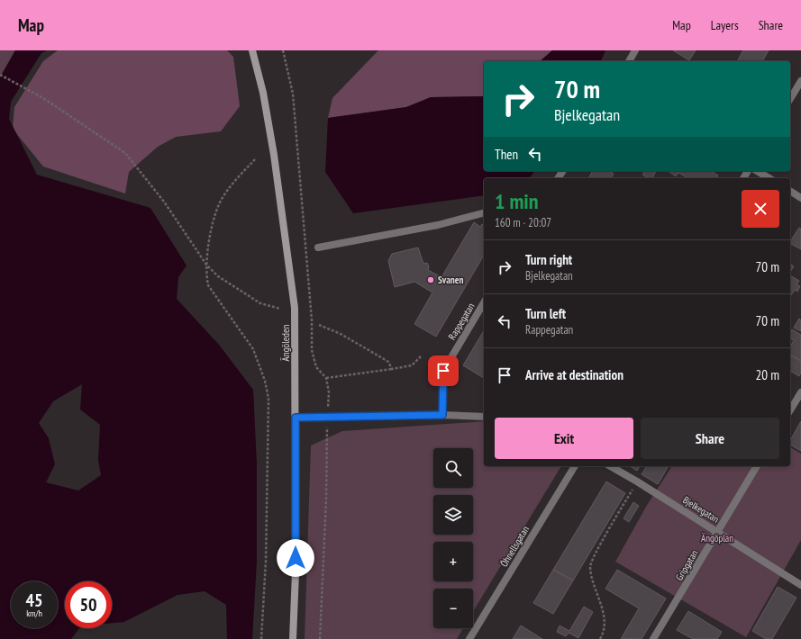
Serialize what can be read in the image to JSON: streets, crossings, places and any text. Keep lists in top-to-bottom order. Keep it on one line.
{"streets":{"main road":["Ängöleden"],"street":["Rappegatan","Bjelkegatan","Öhnellsgatan","Gripgatan"]},"crossings":[["Bjelkegatan","Gripgatan"]],"parks":["Ängöplan"],"places":["Svanen"],"page":{"header":"Map","nav":["Map","Layers","Share"],"turn":["70 m","Bjelkegatan"],"then":"Then","heading":["1 min","160 m · 20:07"],"list":[{"name":"Turn right","note":"Bjelkegatan","value":"70 m"},{"name":"Turn left","note":"Rappegatan","value":"70 m"},{"name":"Arrive at destination","value":"20 m"}],"buttons":["Exit","Share"],"map_buttons":["+","−"],"speed":"45 km/h","limit":"50"}}
